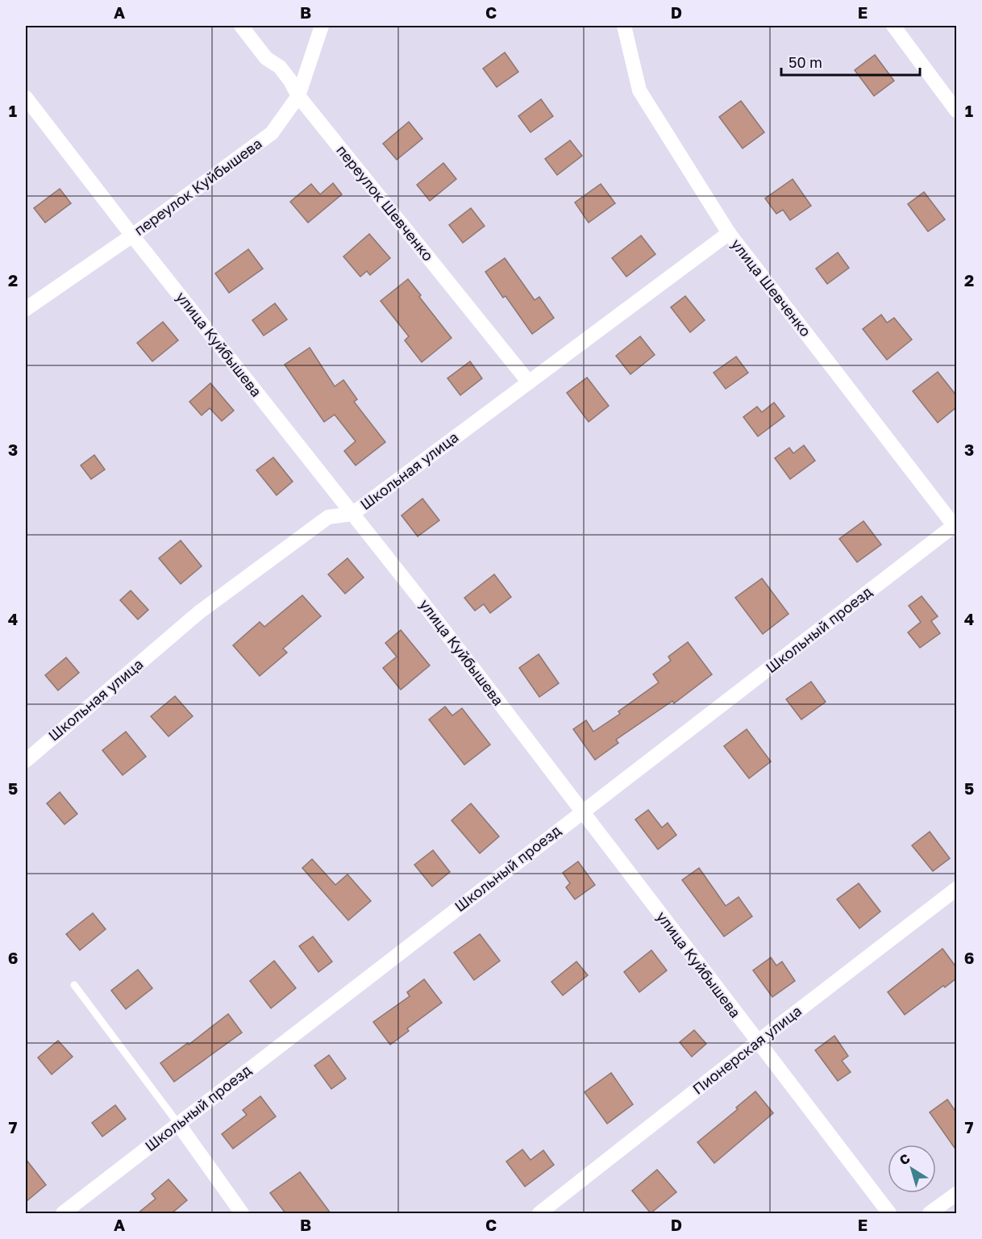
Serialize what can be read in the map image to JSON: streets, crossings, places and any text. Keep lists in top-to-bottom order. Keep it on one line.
{"streets":{"street":["переулок Куйбышева","переулок Шевченко","улица Шевченко","улица Куйбышева","Школьная улица","Школьный проезд","Пионерская улица"]},"crossings":[["переулок Куйбышева","переулок Шевченко"],["переулок Куйбышева","улица Куйбышева"],["переулок Шевченко","Школьная улица"],["улица Шевченко","Школьная улица"],["улица Шевченко","Школьный проезд"],["улица Куйбышева","Школьная улица"],["улица Куйбышева","Школьный проезд"],["улица Куйбышева","Пионерская улица"]],"scale_bar":"50 m","north":"top left","grid":{"columns":["A","B","C","D","E"],"rows":["1","2","3","4","5","6","7"]}}
